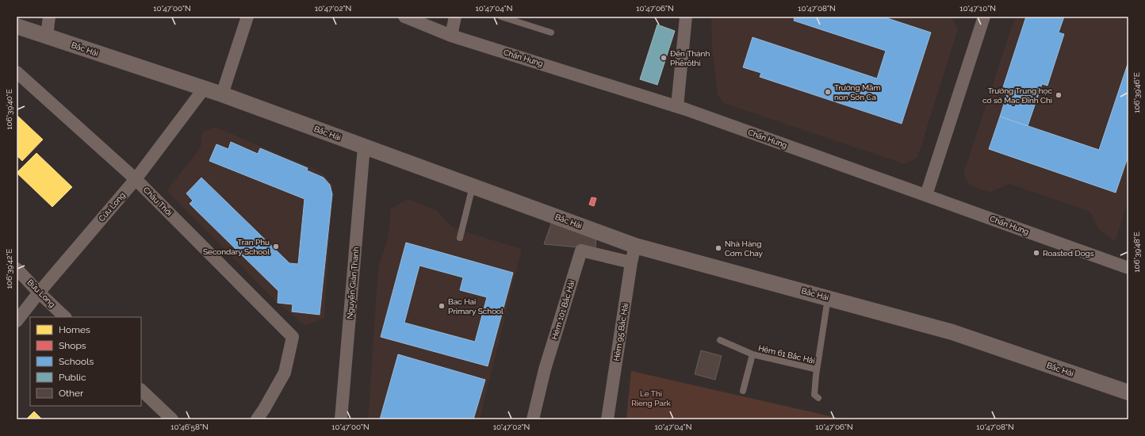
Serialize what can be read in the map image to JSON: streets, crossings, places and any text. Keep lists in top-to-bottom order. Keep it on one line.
{"streets":{"street":["Bắc Hải","Chấn Hưng","Châu Thới","Cửu Long","Nguyễn Giàn Thanh","Bửu Long","Hẻm 101 Bắc Hải","Hẻm 95 Bắc Hải"],"lane":["Hẻm 61 Bắc Hải"]},"crossings":[["Bắc Hải","Cửu Long"],["Bắc Hải","Nguyễn Giàn Thanh"],["Bắc Hải","Hẻm 95 Bắc Hải"],["Bắc Hải","Hẻm 61 Bắc Hải"],["Châu Thới","Cửu Long"],["Cửu Long","Bửu Long"],["Hẻm 101 Bắc Hải","Hẻm 95 Bắc Hải"]],"parks":["Le Thi Rieng Park"],"places":["Đến Thánh Phêrôthi","Trường Mầm non Sơn Ca","Trường Trung học cơ sở Mạc Đĩnh Chi","Tran Phu Secondary School","Nhà Hàng Cơm Chay","Roasted Dogs","Bac Hai Primary School"],"legend":["Homes","Shops","Schools","Public","Other"],"coordinates":["10°47'00\"N","10°47'02\"N","10°47'04\"N","10°47'06\"N","10°47'08\"N","10°47'10\"N","106°39'46\"E","106°39'40\"E","106°39'48\"E","106°39'42\"E","10°46'58\"N"]}
